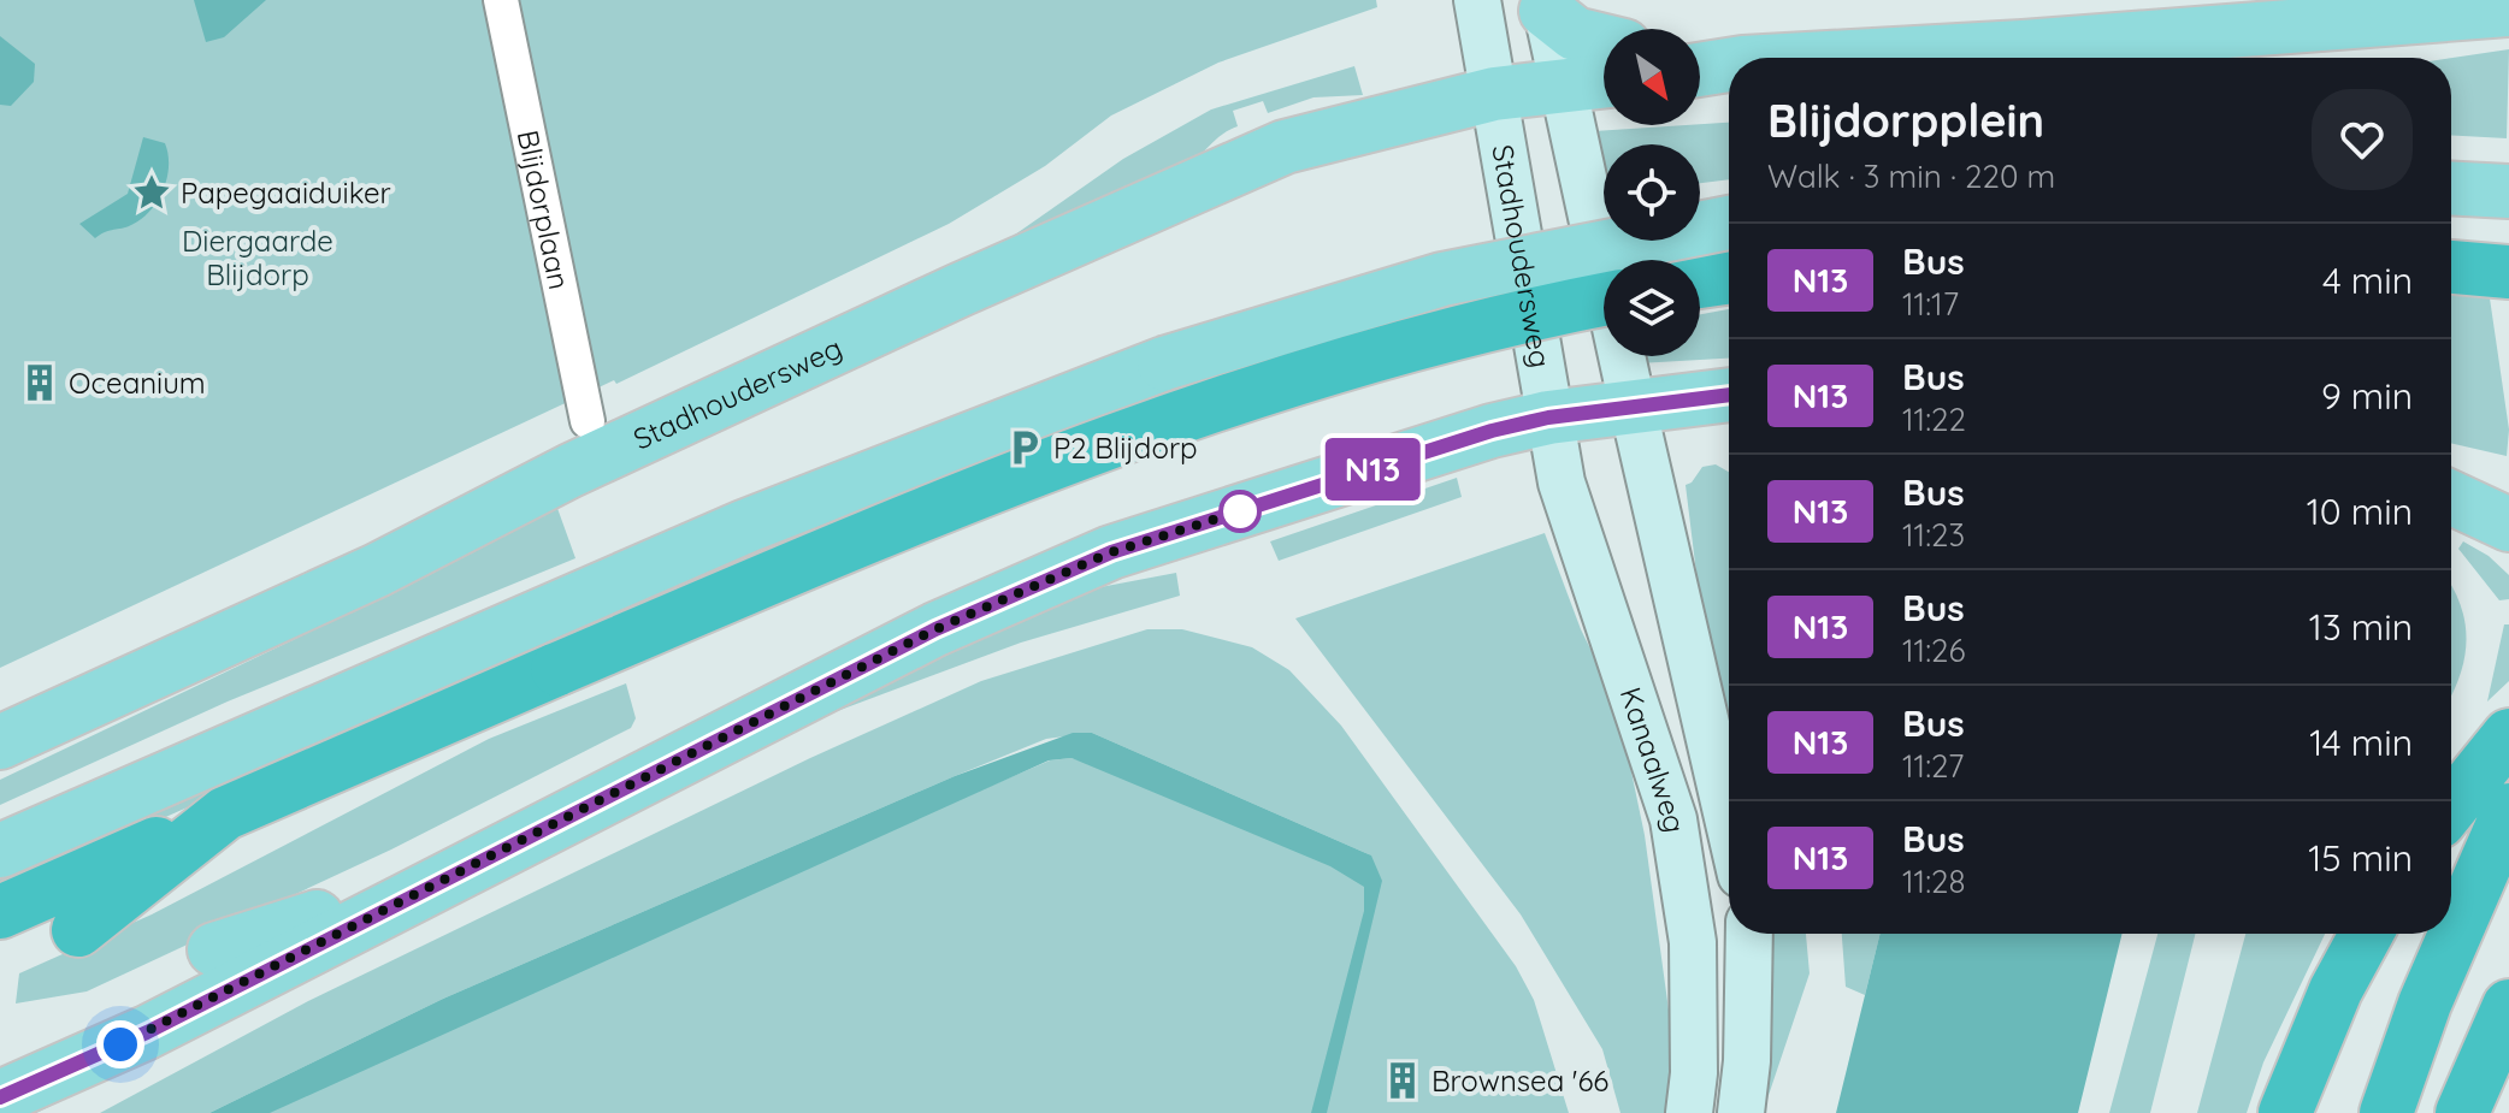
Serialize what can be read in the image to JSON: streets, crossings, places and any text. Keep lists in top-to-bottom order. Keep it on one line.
{"streets":{"main road":["Stadhoudersweg","Kanaalweg"],"street":["Blijdorplaan"]},"crossings":[["Stadhoudersweg","Kanaalweg"]],"parks":["Diergaarde Blijdorp"],"places":{"place":["Papegaaiduiker"],"building":["Oceanium","Brownsea '66"],"parking":["P2 Blijdorp"]},"lines":["bus line N13"],"north":"bottom right","page":{"on_map":"N13","heading":["Blijdorpplein","Walk · 3 min · 220 m"],"list":[{"mark":"N13","name":"Bus","note":"11:17","value":"4 min"},{"mark":"N13","name":"Bus","note":"11:22","value":"9 min"},{"mark":"N13","name":"Bus","note":"11:23","value":"10 min"},{"mark":"N13","name":"Bus","note":"11:26","value":"13 min"},{"mark":"N13","name":"Bus","note":"11:27","value":"14 min"},{"mark":"N13","name":"Bus","note":"11:28","value":"15 min"}]}}
